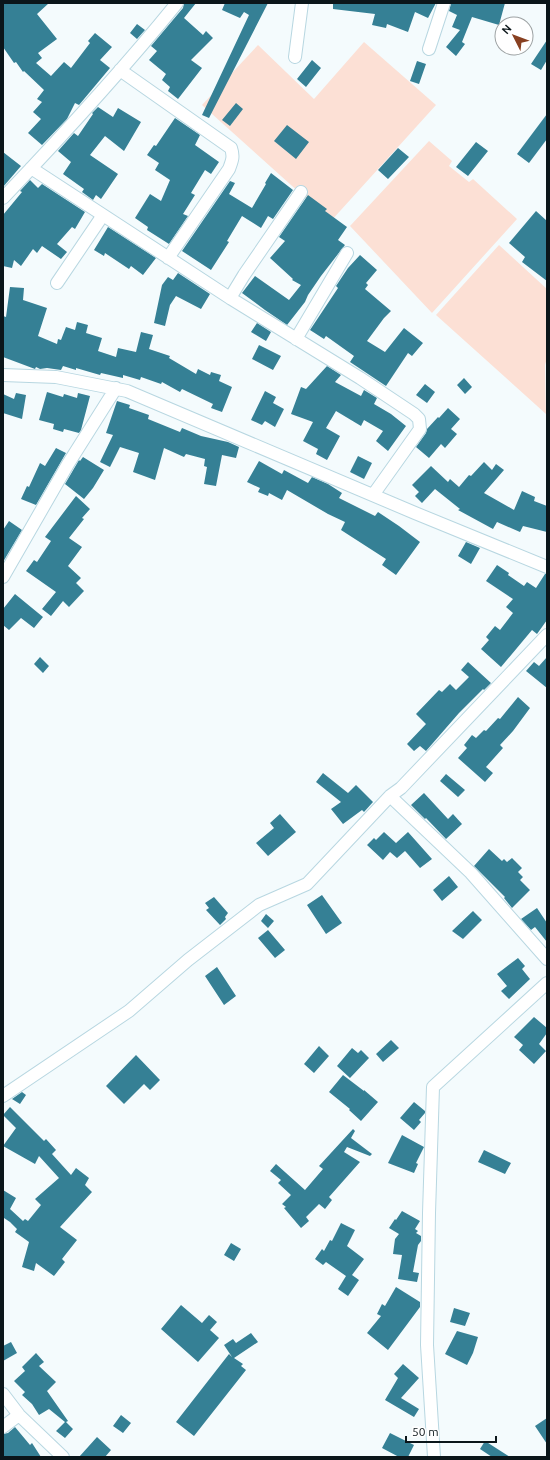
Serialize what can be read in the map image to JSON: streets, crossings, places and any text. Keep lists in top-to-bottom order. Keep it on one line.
{"scale_bar":"50 m","north":"top left"}
